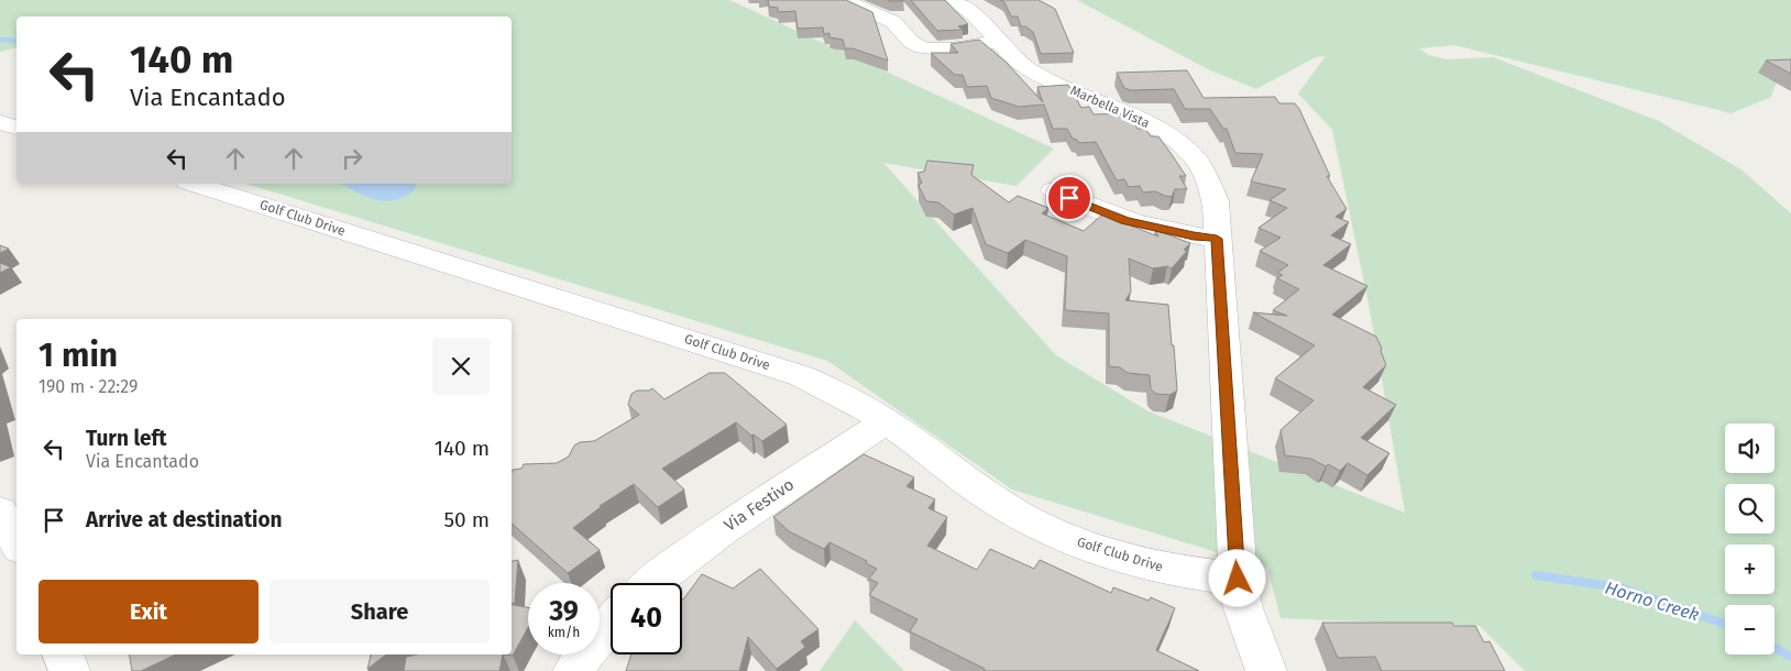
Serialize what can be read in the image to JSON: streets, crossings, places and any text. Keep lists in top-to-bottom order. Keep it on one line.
{"streets":{"street":["Marbella Vista","Golf Club Drive","Via Festivo"]},"crossings":[["Marbella Vista","Golf Club Drive"],["Golf Club Drive","Via Festivo"]],"water":["Horno Creek"],"page":{"turn":["140 m","Via Encantado"],"heading":["1 min","190 m · 22:29"],"list":[{"name":"Turn left","note":"Via Encantado","value":"140 m"},{"name":"Arrive at destination","value":"50 m"}],"map_buttons":["+","−"],"buttons":["Exit","Share"],"speed":"39 km/h","limit":"40"}}
